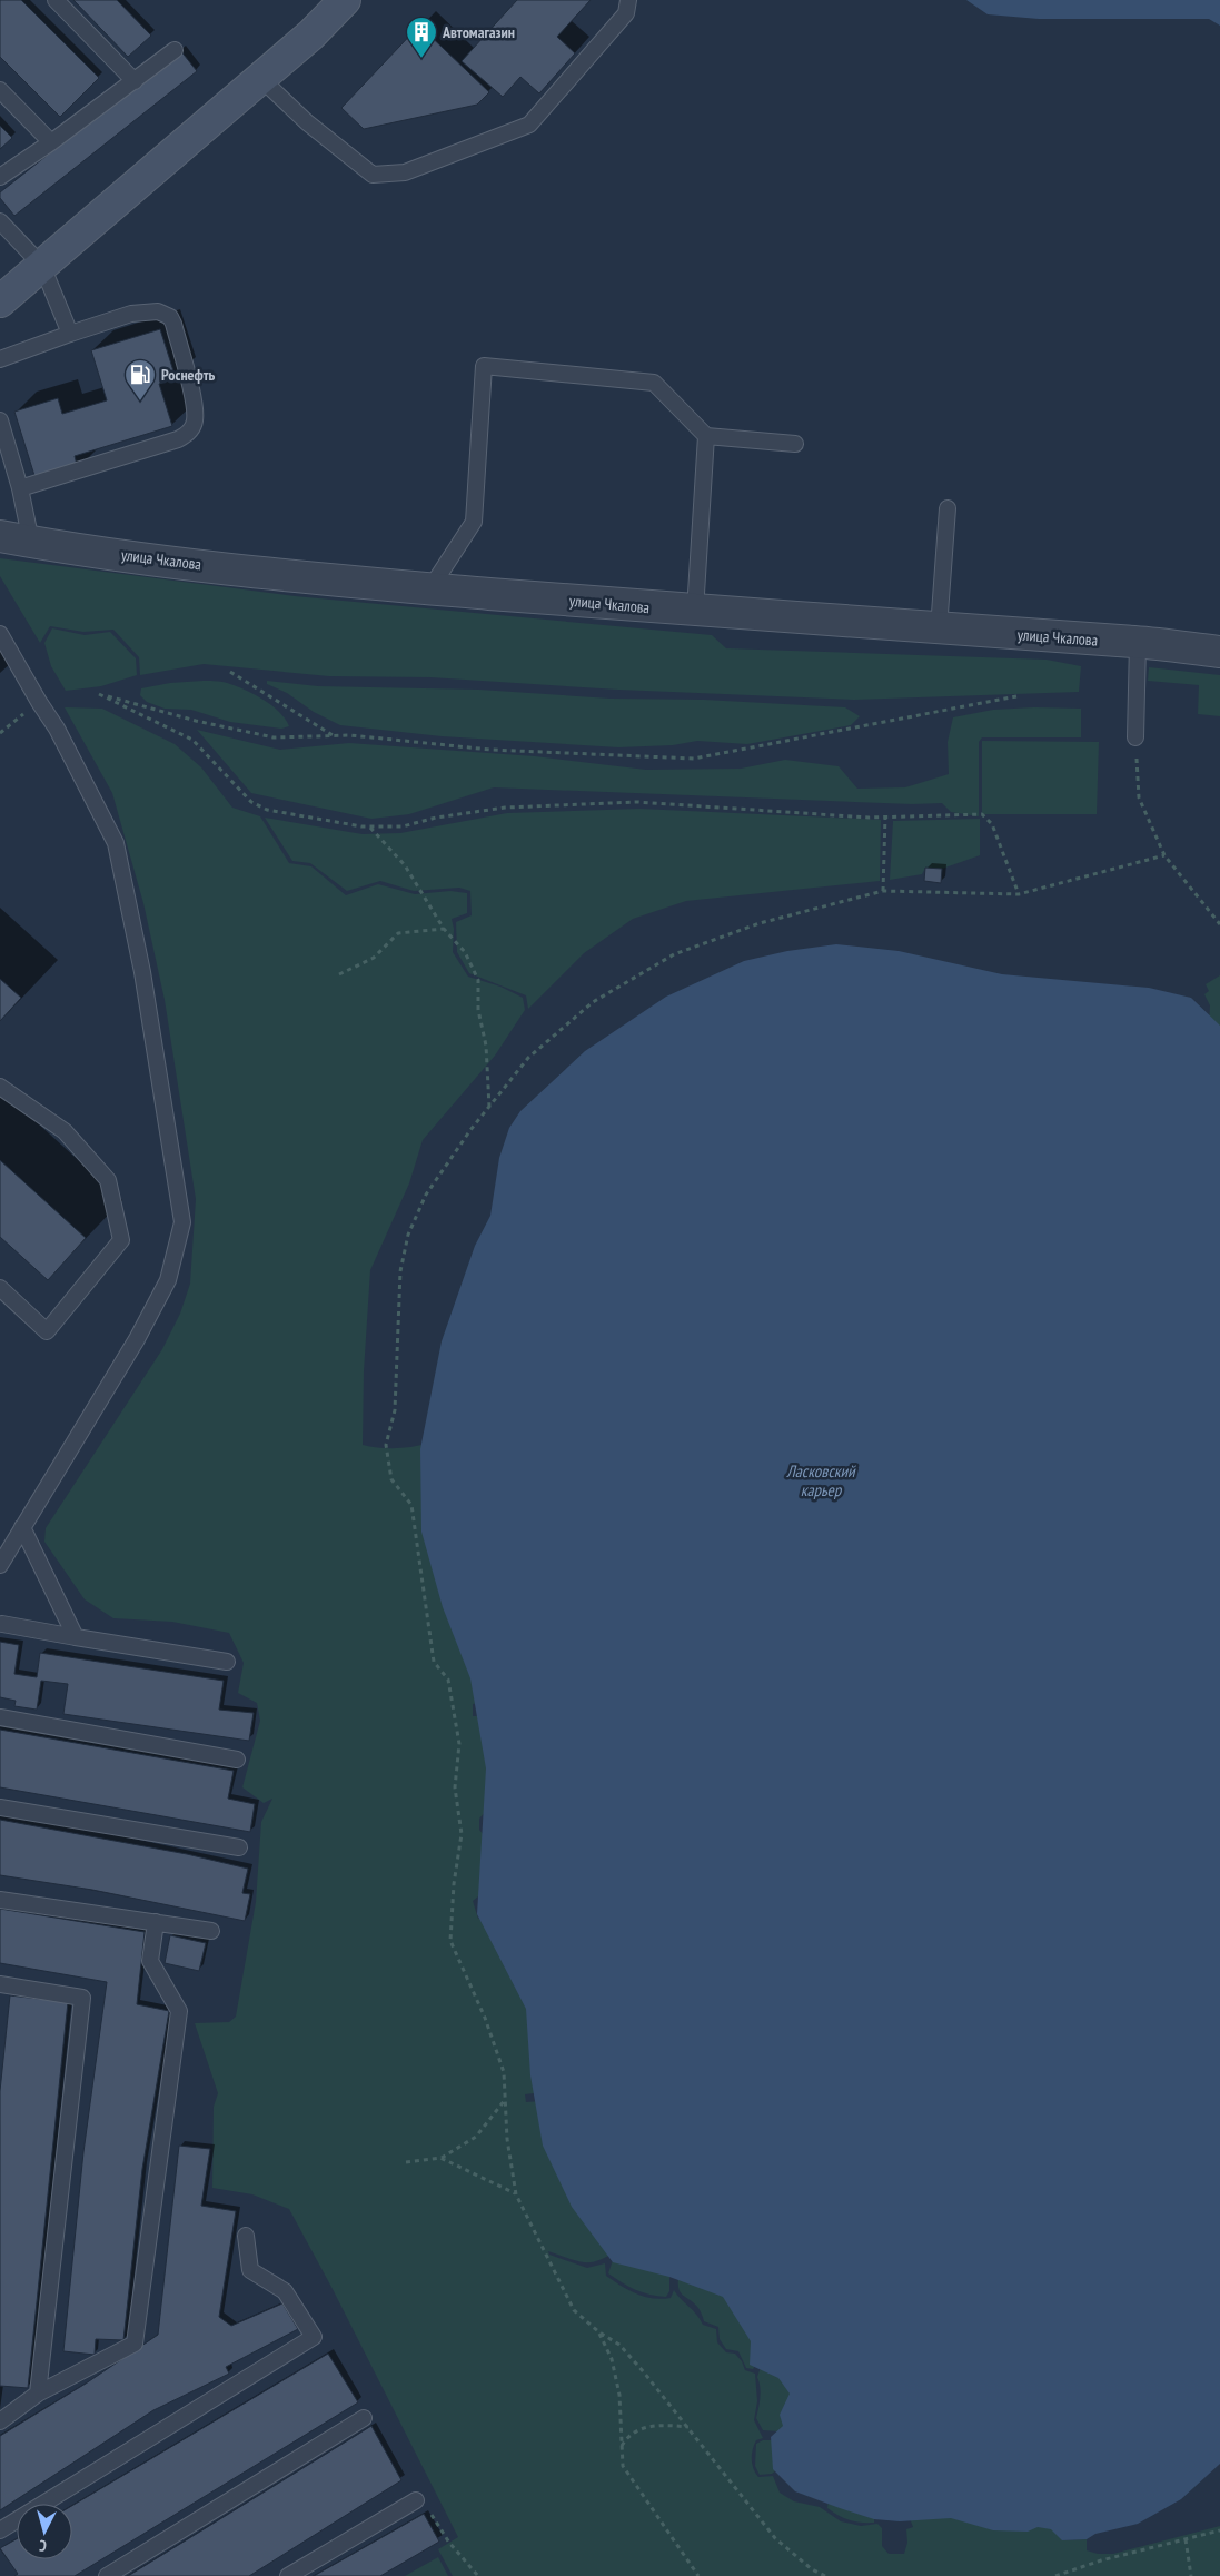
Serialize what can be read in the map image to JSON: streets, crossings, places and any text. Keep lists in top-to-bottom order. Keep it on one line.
{"streets":{"street":["улица Чкалова"]},"water":["Ласковский карьер"],"places":{"building":["Автомагазин"],"fuel station":["Роснефть"]},"north":"bottom"}
